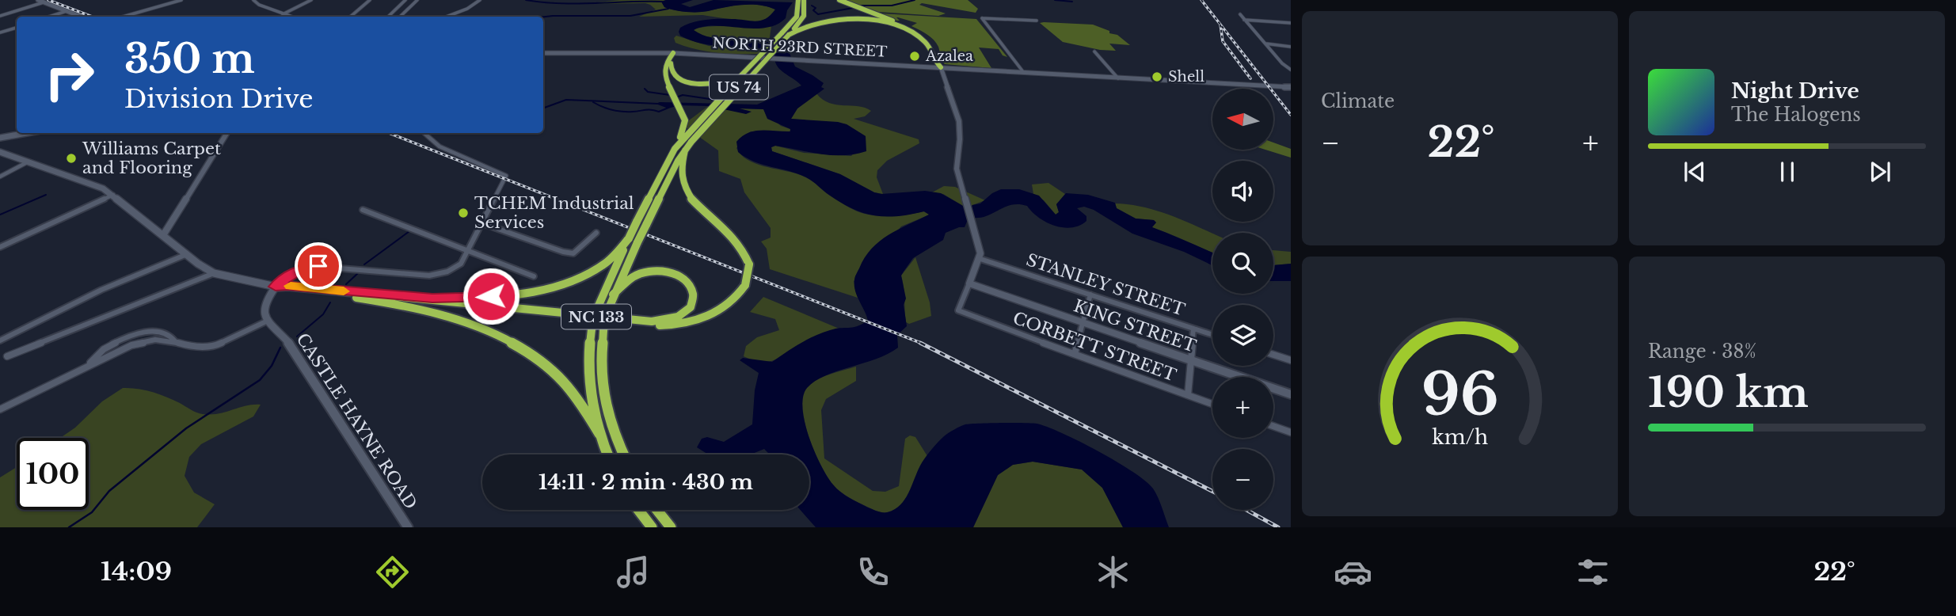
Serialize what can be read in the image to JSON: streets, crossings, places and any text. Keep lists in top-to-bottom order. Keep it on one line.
{"streets":{"highway":["US 74","NC 133"],"main road":["NORTH 23RD STREET","CASTLE HAYNE ROAD"],"street":["STANLEY STREET","KING STREET","CORBETT STREET"]},"crossings":[["US 74","NC 133"],["KING STREET","CORBETT STREET"]],"places":["Azalea","Shell","Williams Carpet and Flooring","TCHEM Industrial Services"],"north":"left","page":{"tile":["Climate",["Range · 38%","190 km"]],"turn":["350 m","Division Drive"],"song":["Night Drive","The Halogens"],"map_buttons":["+","−"],"heat":["−","22°","+"],"limit":"100","trip":"14:11 · 2 min · 430 m","tabs":["14:09","22°"],"gauge":["96","km/h"]}}
